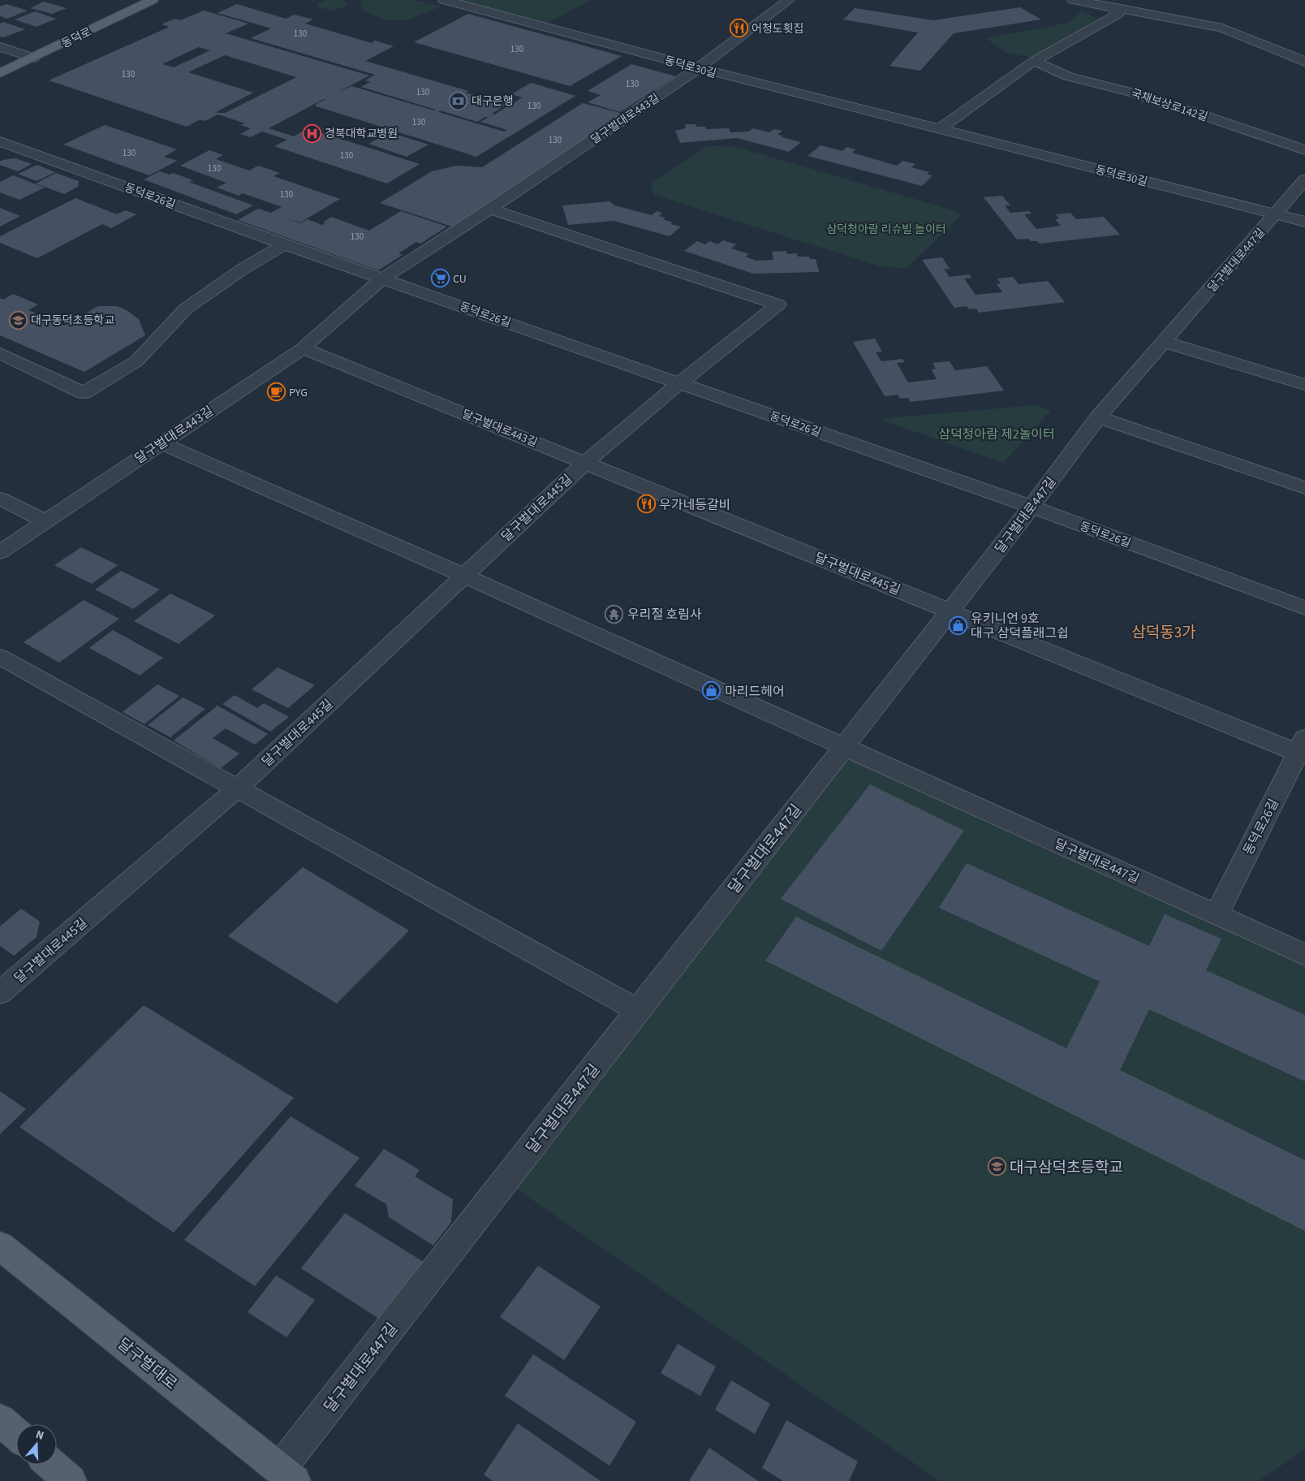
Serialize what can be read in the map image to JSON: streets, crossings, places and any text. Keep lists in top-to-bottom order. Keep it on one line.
{"streets":{"main road":["동덕로","달구벌대로"],"street":["동덕로30길","국채보상로142길","달구벌대로443길","동덕로26길","달구벌대로447길","달구벌대로445길"]},"crossings":[["동덕로30길","달구벌대로443길"],["동덕로30길","달구벌대로447길"],["달구벌대로443길","동덕로26길"],["달구벌대로443길","달구벌대로445길"],["동덕로26길","달구벌대로447길"],["동덕로26길","달구벌대로445길"],["달구벌대로447길","달구벌대로445길"],["달구벌대로447길","달구벌대로"]],"districts":["삼덕동3가"],"parks":["삼덕청아람 리슈빌 놀이터","삼덕청아람 제2놀이터"],"places":{"restaurant":["어청도횟집","우가네등갈비"],"bank":["대구은행"],"hospital":["경북대학교병원"],"supermarket":["CU"],"school or university":["대구동덕초등학교","대구삼덕초등학교"],"cafe":["PYG"],"temple":["우리절 호림사"],"shop":["유키니언 9호 대구 삼덕플래그쉽","마리드헤어"]},"house_numbers":["130","130","130","130","130","130","130","130","130","130","130","130","130"],"north":"top"}
